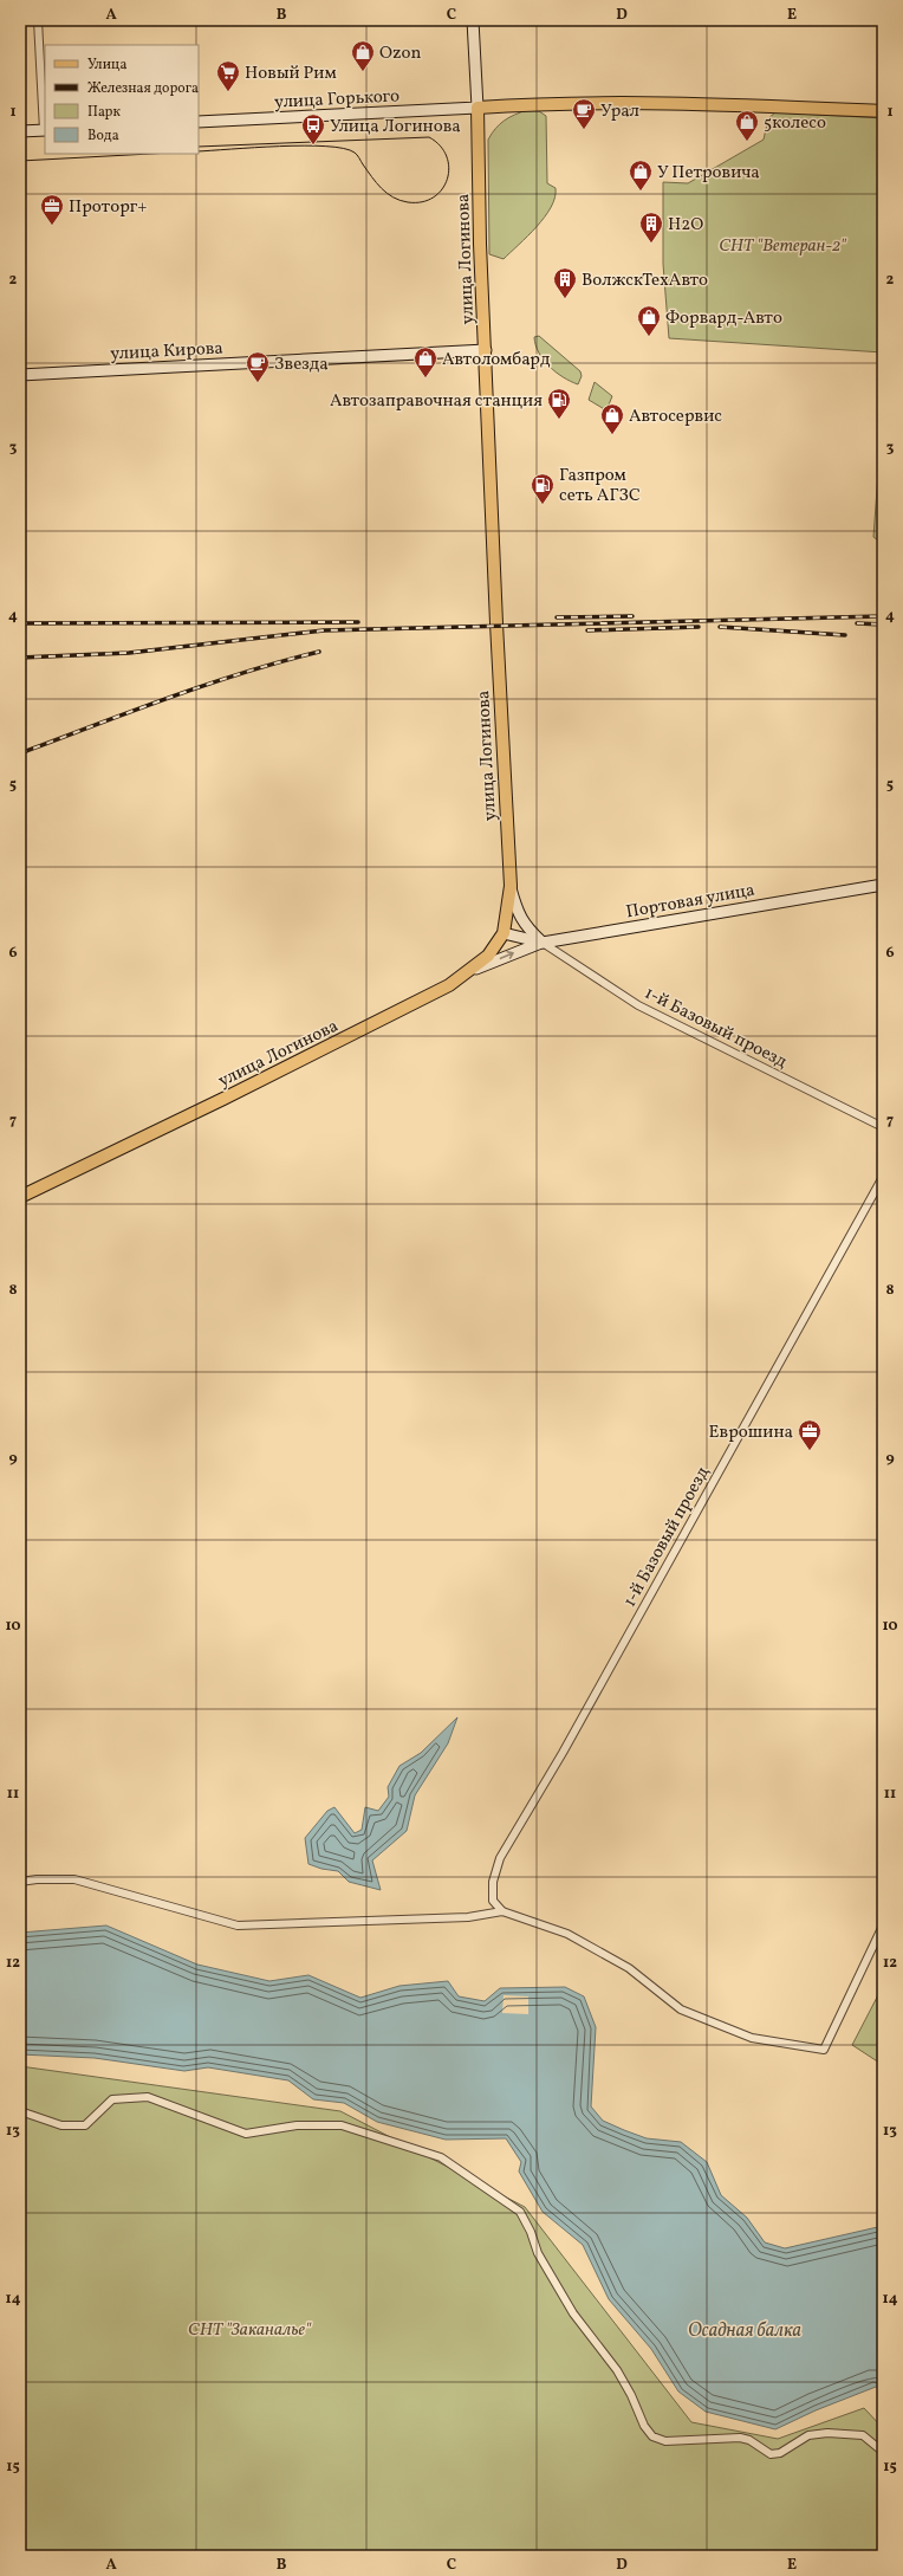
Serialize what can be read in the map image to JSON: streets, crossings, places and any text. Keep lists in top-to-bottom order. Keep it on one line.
{"streets":{"main road":["улица Логинова"],"street":["улица Горького","улица Кирова","Портовая улица","1-й Базовый проезд"]},"crossings":[["улица Горького","улица Логинова"],["улица Логинова","улица Кирова"],["улица Логинова","Портовая улица"],["Портовая улица","1-й Базовый проезд"]],"water":["Осадная балка"],"parks":["СНТ \"Ветеран-2\"","СНТ \"Заканалье\""],"places":{"shop":["Ozon","5колесо","У Петровича","Форвард-Авто","Автоломбард","Автосервис"],"supermarket":["Новый Рим"],"cafe":["Урал","Звезда"],"bus stop":["Улица Логинова"],"office":["Проторг+","Еврошина"],"building":["H2O","ВолжскТехАвто"],"fuel station":["Автозаправочная станция","Газпром сеть АГЗС"]},"legend":["Улица","Железная дорога","Парк","Вода"],"grid":{"columns":["A","B","C","D","E"],"rows":["1","2","3","4","5","6","7","8","9","10","11","12","13","14","15"]}}
